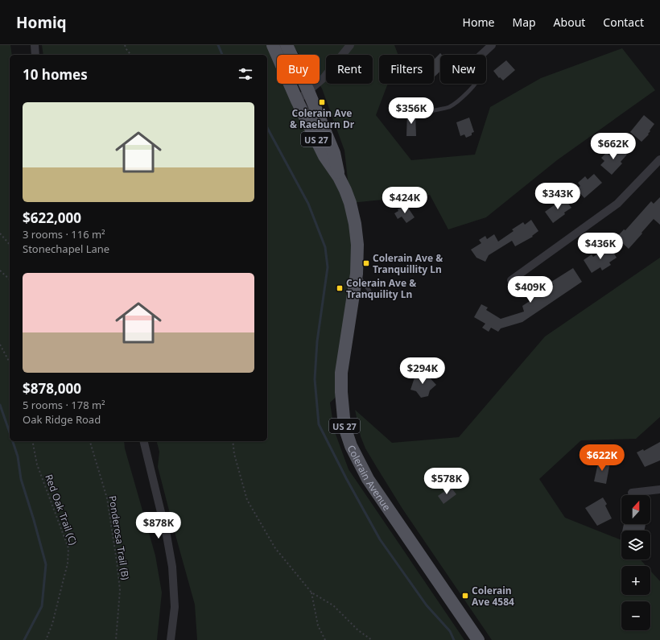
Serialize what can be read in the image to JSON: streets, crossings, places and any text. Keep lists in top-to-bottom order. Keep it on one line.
{"streets":{"main road":["US 27","Colerain Avenue"],"path":["Red Oak Trail (C)","Ponderosa Trail (B)"]},"places":{"transit":["Colerain Ave & Raeburn Dr","Colerain Ave & Tranquillity Ln","Colerain Ave & Tranquility Ln","Colerain Ave 4584"]},"north":"top","page":{"header":"Homiq","nav":["Home","Map","About","Contact"],"chip":["Buy","Rent","Filters","New"],"heading":"10 homes","list":[{"name":"$622,000","note":"3 rooms · 116 m² · Stonechapel Lane"},{"name":"$878,000","note":"5 rooms · 178 m² · Oak Ridge Road"}],"price":["$356K","$662K","$343K","$424K","$436K","$409K","$294K","$622K","$578K","$878K"],"map_buttons":["+","−"]}}
